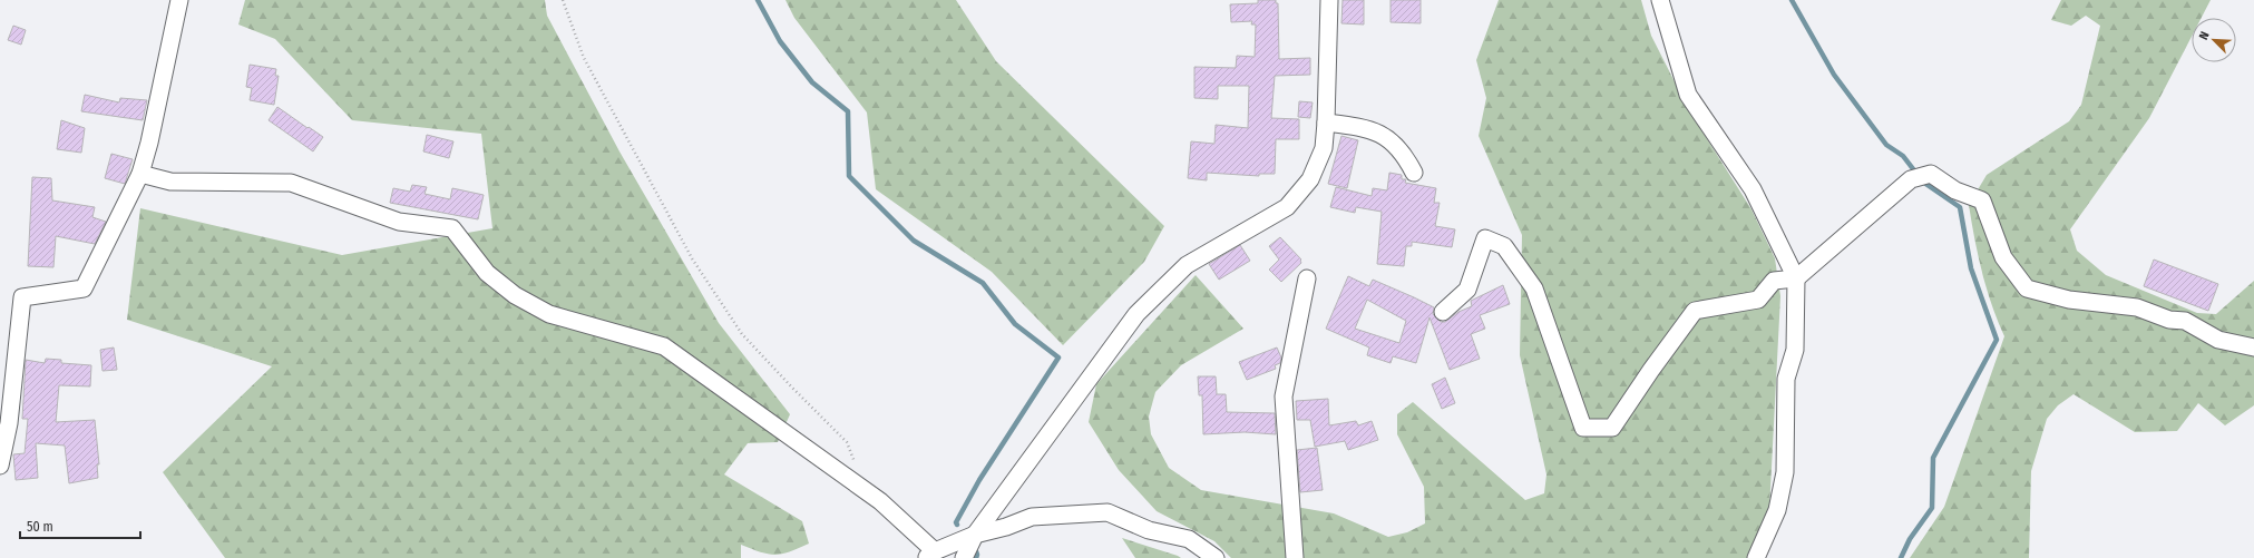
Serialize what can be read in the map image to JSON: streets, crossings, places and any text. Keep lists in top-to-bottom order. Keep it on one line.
{"scale_bar":"50 m","north":"top left"}
